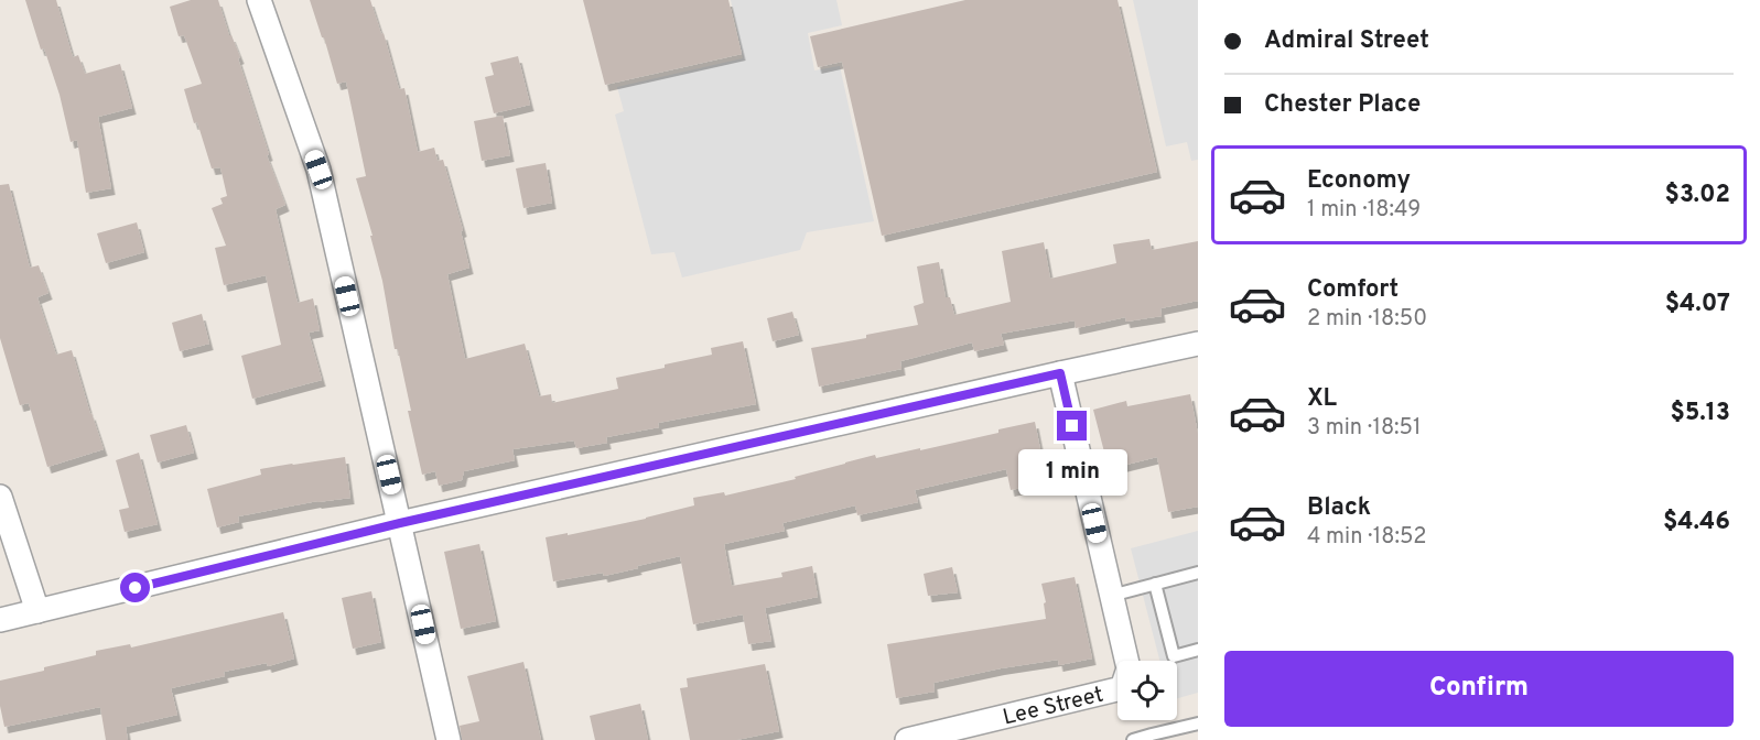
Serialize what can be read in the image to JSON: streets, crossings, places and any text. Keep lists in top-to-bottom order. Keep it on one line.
{"streets":{"street":["Lee Street"]},"page":{"banner":["Admiral Street","Chester Place"],"list":[{"name":"Economy","note":"1 min · 18:49","value":"$3.02"},{"name":"Comfort","note":"2 min · 18:50","value":"$4.07"},{"name":"XL","note":"3 min · 18:51","value":"$5.13"},{"name":"Black","note":"4 min · 18:52","value":"$4.46"}],"bubble":"1 min","buttons":"Confirm"}}
